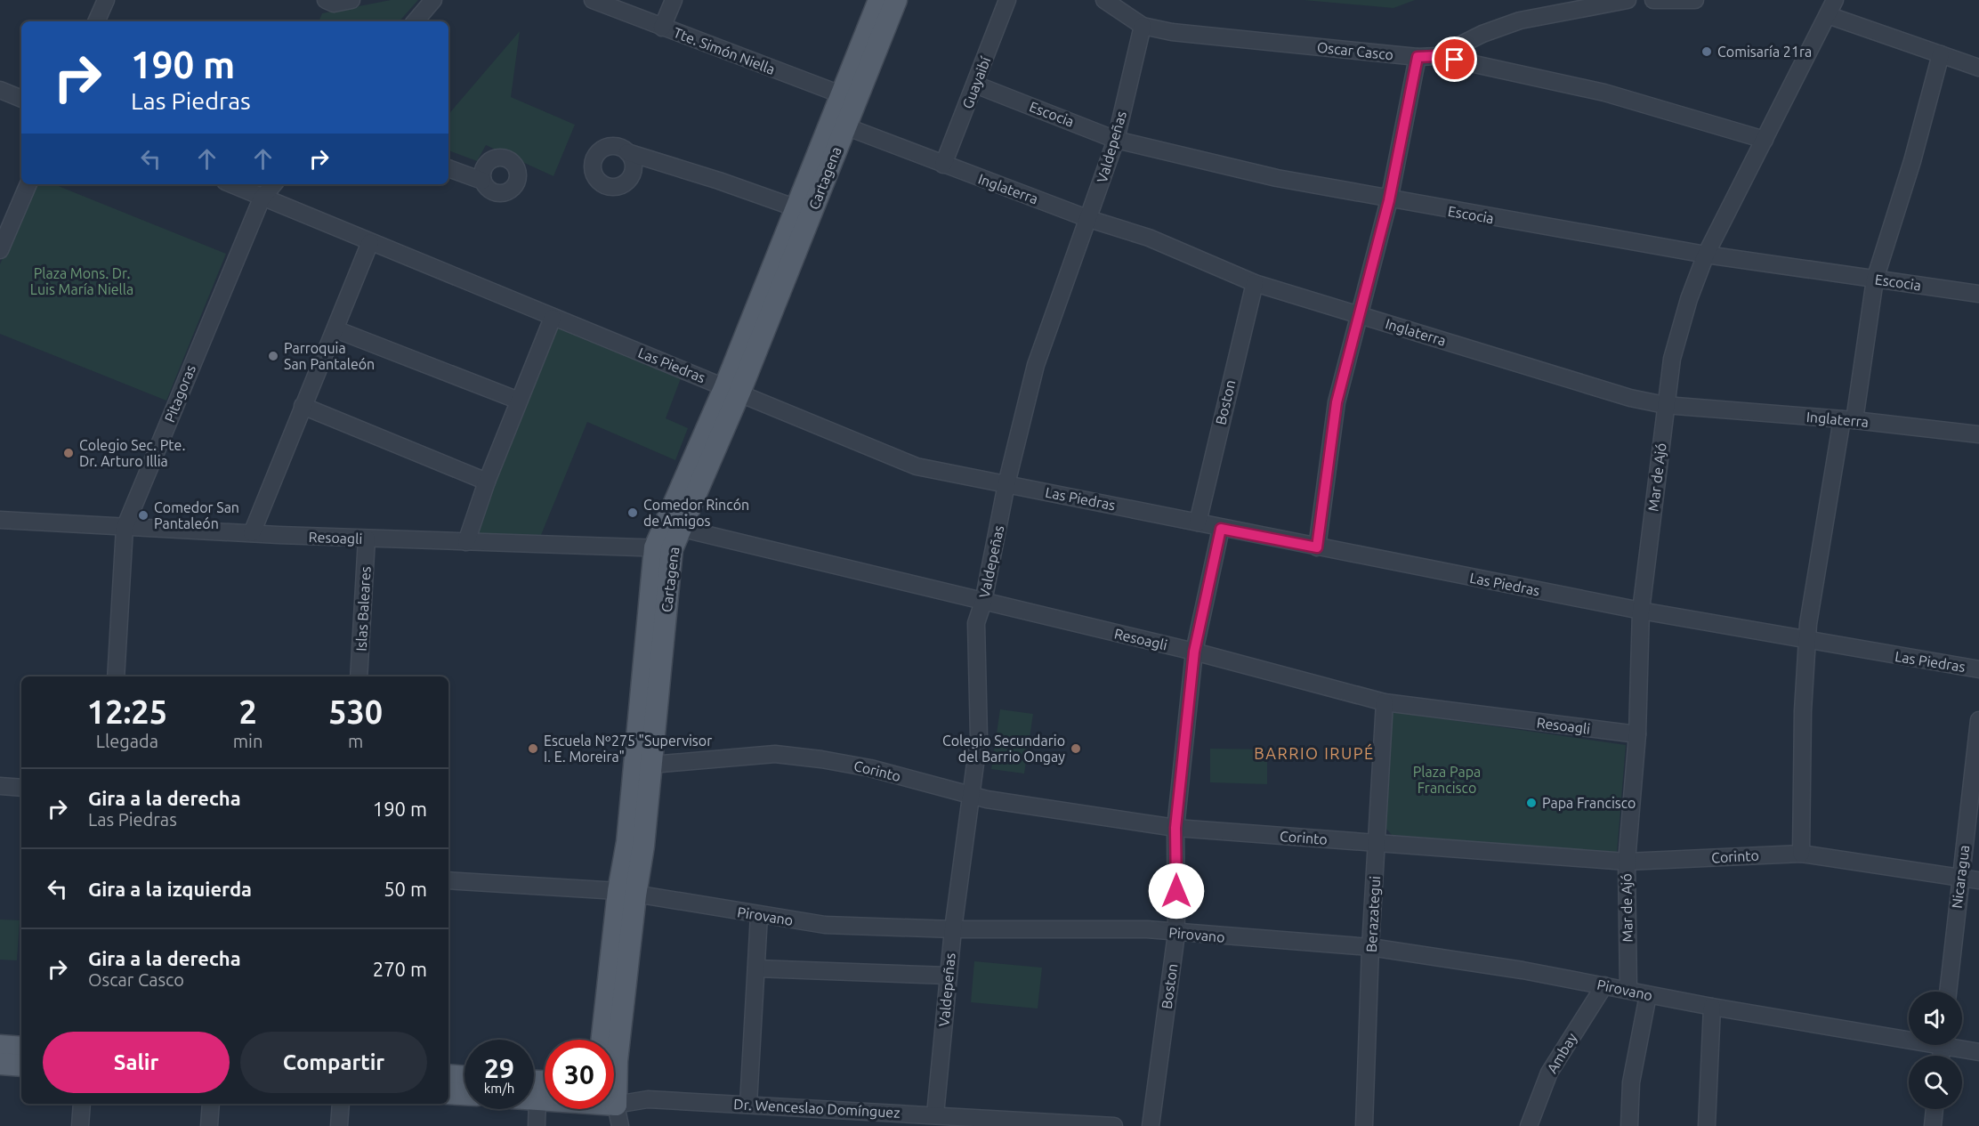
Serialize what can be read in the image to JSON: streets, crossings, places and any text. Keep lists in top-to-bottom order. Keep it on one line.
{"streets":{"main road":["Cartagena"],"street":["Tte. Simón Niella","Oscar Casco","Guayaibí","Escocia","Valdepeñas","Inglaterra","Las Piedras","Pitagoras","Boston","Mar de Ajó","Resoagli","Islas Baleares","Corinto","Nicaragua","Berazategui","Pirovano","Ambay","Dr. Wenceslao Domínguez"]},"crossings":[["Tte. Simón Niella","Cartagena"],["Oscar Casco","Valdepeñas"],["Oscar Casco","Mar de Ajó"],["Guayaibí","Escocia"],["Guayaibí","Inglaterra"],["Escocia","Valdepeñas"],["Escocia","Mar de Ajó"],["Valdepeñas","Inglaterra"],["Valdepeñas","Las Piedras"],["Valdepeñas","Resoagli"],["Valdepeñas","Corinto"],["Valdepeñas","Pirovano"],["Valdepeñas","Dr. Wenceslao Domínguez"],["Cartagena","Inglaterra"],["Cartagena","Las Piedras"],["Cartagena","Resoagli"],["Cartagena","Corinto"],["Cartagena","Pirovano"],["Inglaterra","Boston"],["Inglaterra","Mar de Ajó"],["Las Piedras","Pitagoras"],["Las Piedras","Boston"],["Las Piedras","Mar de Ajó"],["Pitagoras","Resoagli"],["Boston","Resoagli"],["Boston","Corinto"],["Boston","Pirovano"],["Mar de Ajó","Resoagli"],["Mar de Ajó","Corinto"],["Mar de Ajó","Pirovano"],["Resoagli","Islas Baleares"],["Resoagli","Berazategui"],["Corinto","Nicaragua"],["Corinto","Berazategui"],["Berazategui","Pirovano"],["Pirovano","Ambay"]],"districts":["BARRIO IRUPÉ"],"parks":["Plaza Mons. Dr. Luis María Niella","Plaza Papa Francisco"],"places":["Comisaría 21ra","Parroquia San Pantaleón","Colegio Sec. Pte. Dr. Arturo Illia","Comedor Rincón de Amigos","Comedor San Pantaleón","Escuela Nº275 \"Supervisor I. E. Moreira\"","Colegio Secundario del Barrio Ongay","Papa Francisco"],"page":{"turn":["190 m","Las Piedras"],"eta":["12:25","Llegada","2","min","530","m"],"list":[{"name":"Gira a la derecha","note":"Las Piedras","value":"190 m"},{"name":"Gira a la izquierda","value":"50 m"},{"name":"Gira a la derecha","note":"Oscar Casco","value":"270 m"}],"buttons":["Salir","Compartir"],"speed":"29 km/h","limit":"30"}}
